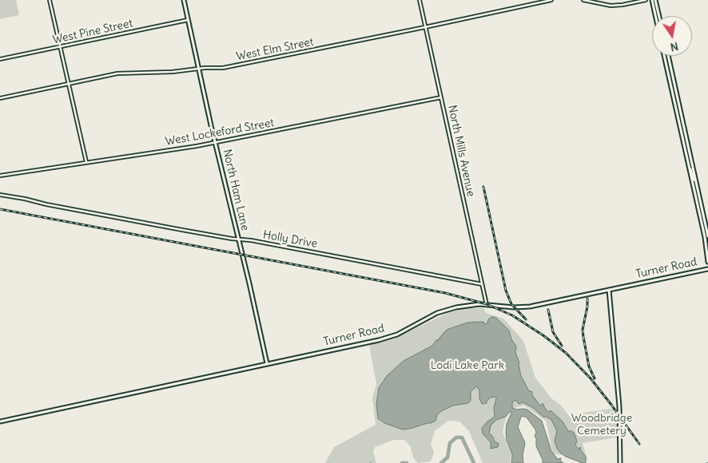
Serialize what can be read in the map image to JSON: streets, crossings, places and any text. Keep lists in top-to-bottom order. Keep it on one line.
{"streets":{"main road":["North Ham Lane","Turner Road"],"street":["West Pine Street","West Elm Street","West Lockeford Street","North Mills Avenue","Holly Drive"]},"crossings":[["West Pine Street","North Ham Lane"],["West Elm Street","North Mills Avenue"],["West Elm Street","North Ham Lane"],["West Lockeford Street","North Mills Avenue"],["West Lockeford Street","North Ham Lane"],["North Mills Avenue","Holly Drive"],["North Mills Avenue","Turner Road"],["North Ham Lane","Holly Drive"],["North Ham Lane","Turner Road"]],"parks":["Lodi Lake Park","Woodbridge Cemetery"],"north":"bottom"}
